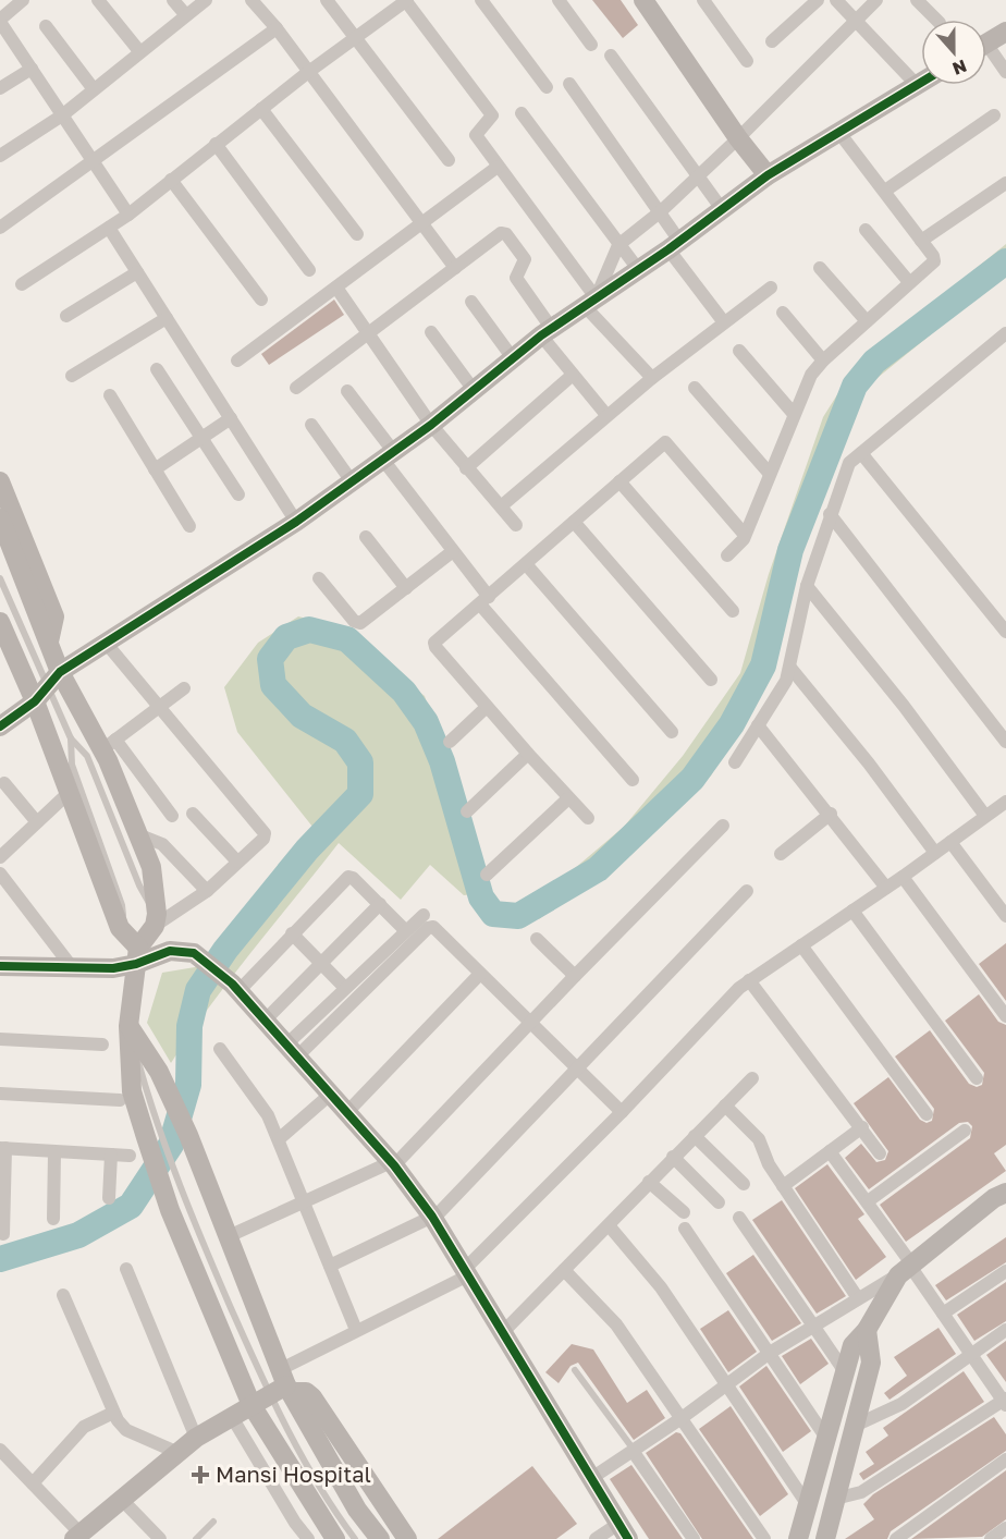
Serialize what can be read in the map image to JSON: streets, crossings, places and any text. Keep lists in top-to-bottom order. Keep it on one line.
{"places":{"health":["Mansi Hospital"]},"north":"bottom"}
